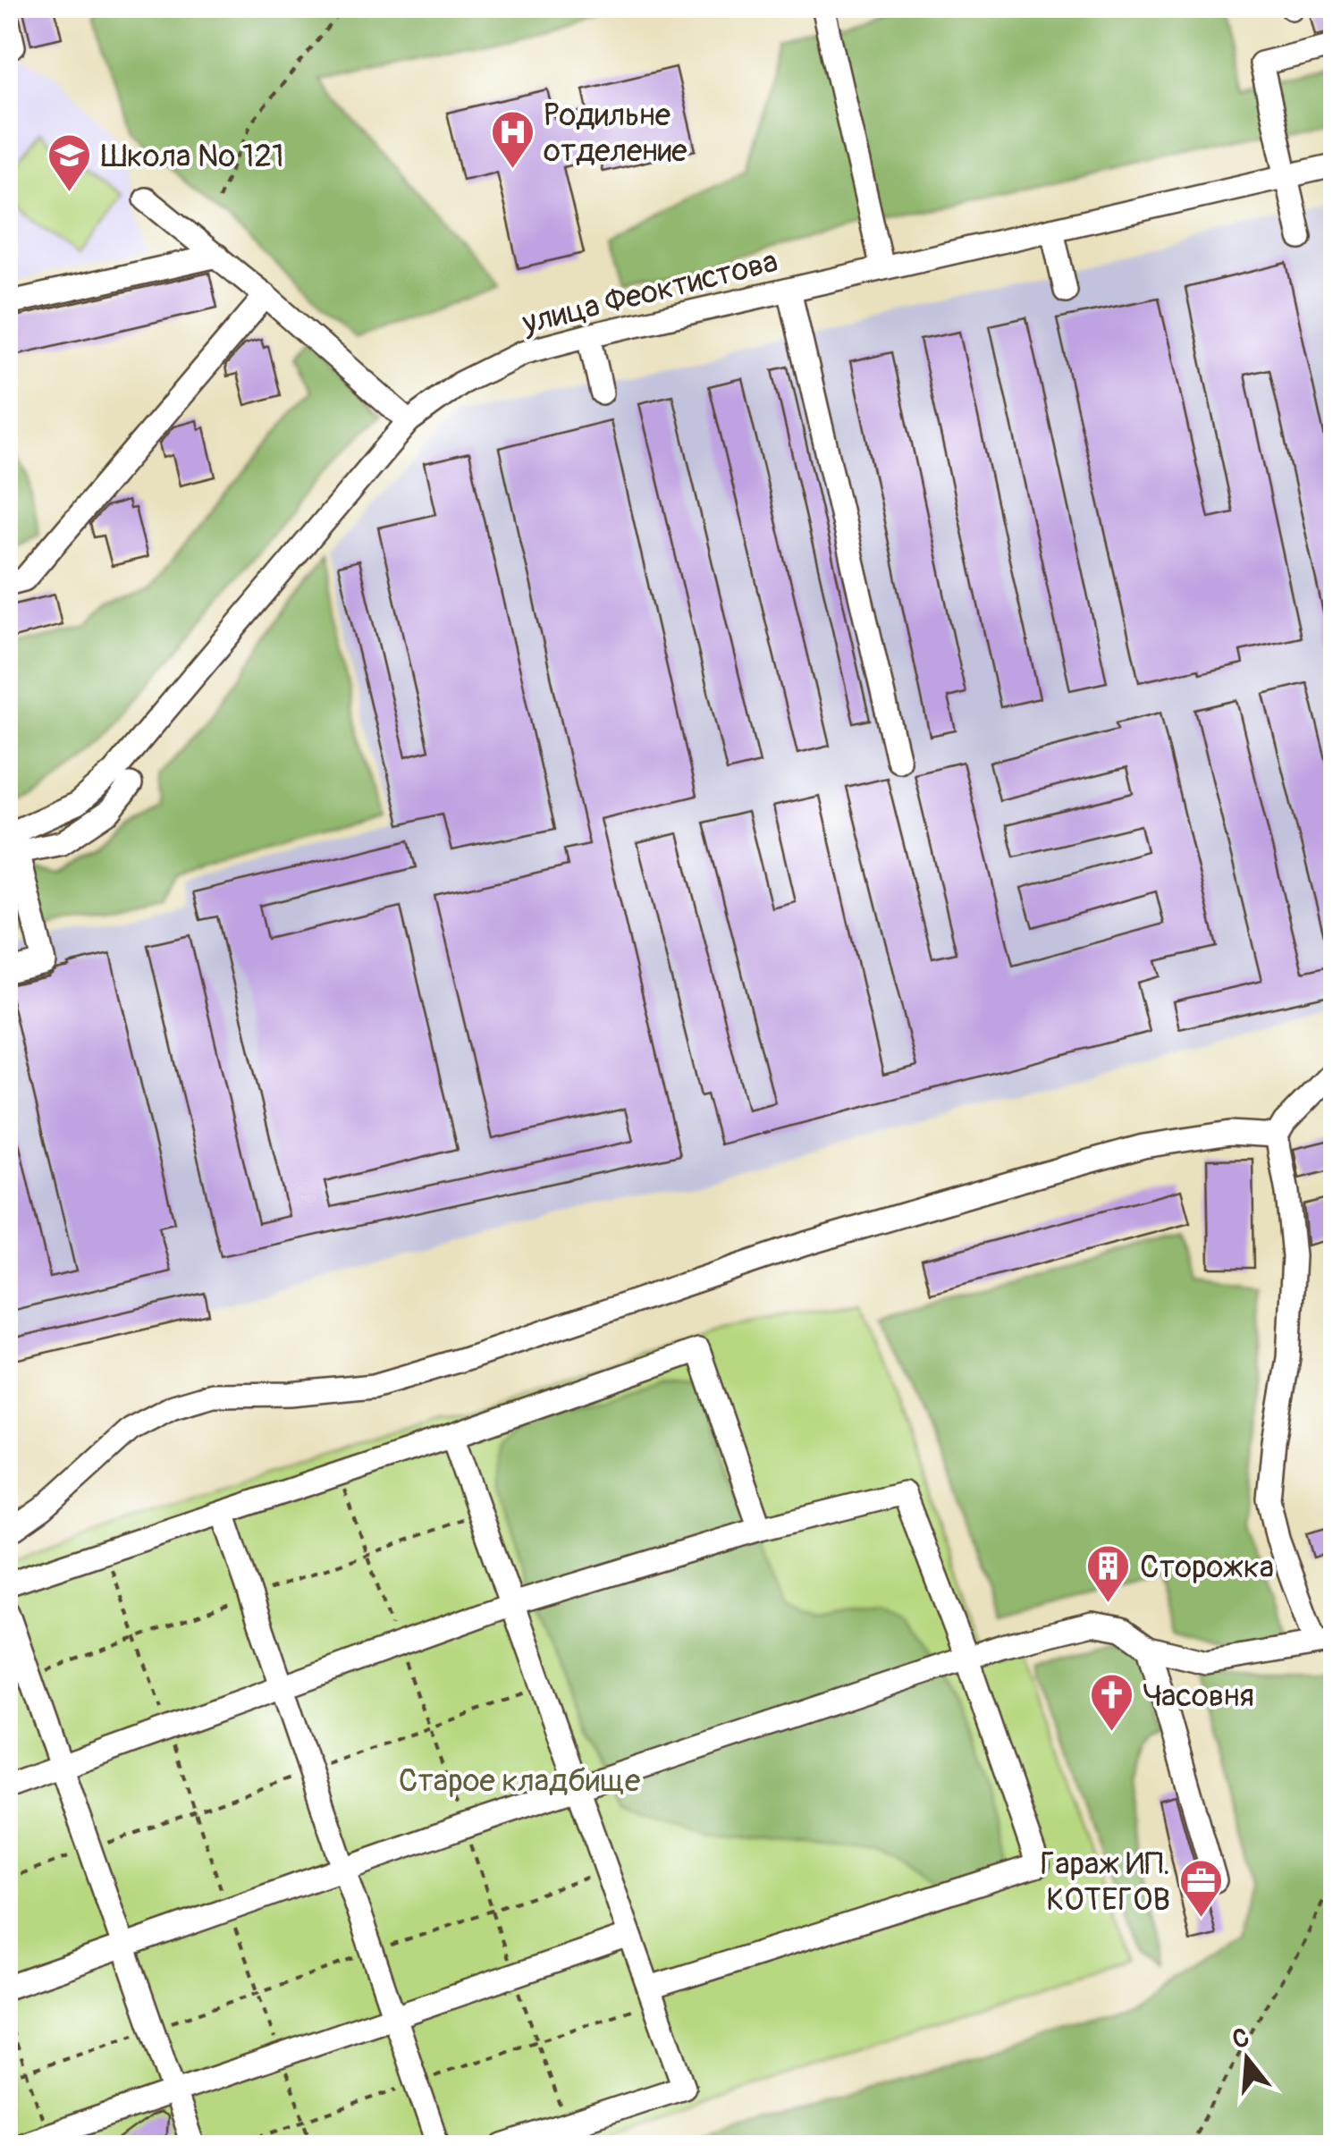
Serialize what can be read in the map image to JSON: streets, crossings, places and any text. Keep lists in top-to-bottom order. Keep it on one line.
{"streets":{"street":["улица Феоктистова"]},"parks":["Старое кладбище"],"places":{"hospital":["Родильне отделение"],"school or university":["Школа № 121"],"building":["Сторожка"],"church":["Часовня"],"office":["Гараж ИП. КОТЕГОВ"]},"north":"top"}
